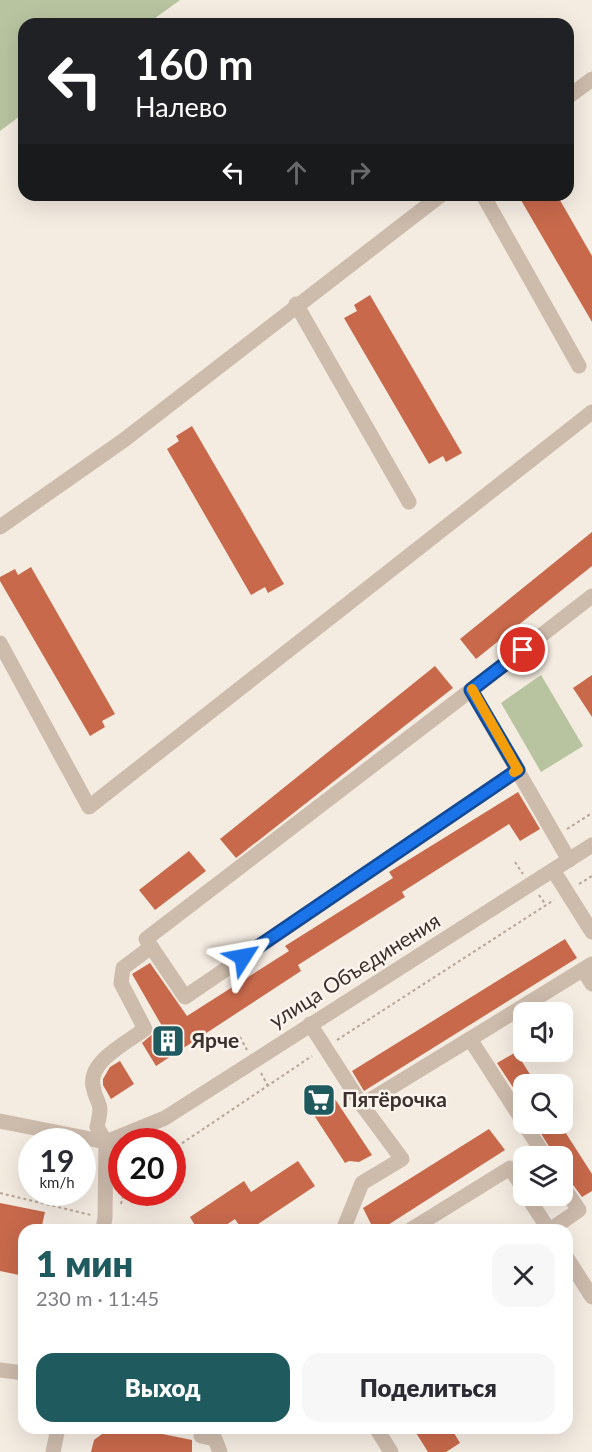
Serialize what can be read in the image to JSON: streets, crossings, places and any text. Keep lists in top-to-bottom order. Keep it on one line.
{"streets":{"street":["улица Объединения"]},"places":{"building":["Ярче"],"supermarket":["Пятёрочка"]},"page":{"turn":["160 m","Налево"],"speed":"19 km/h","limit":"20","heading":["1 мин","230 m · 11:45"],"buttons":["Выход","Поделиться"]}}
